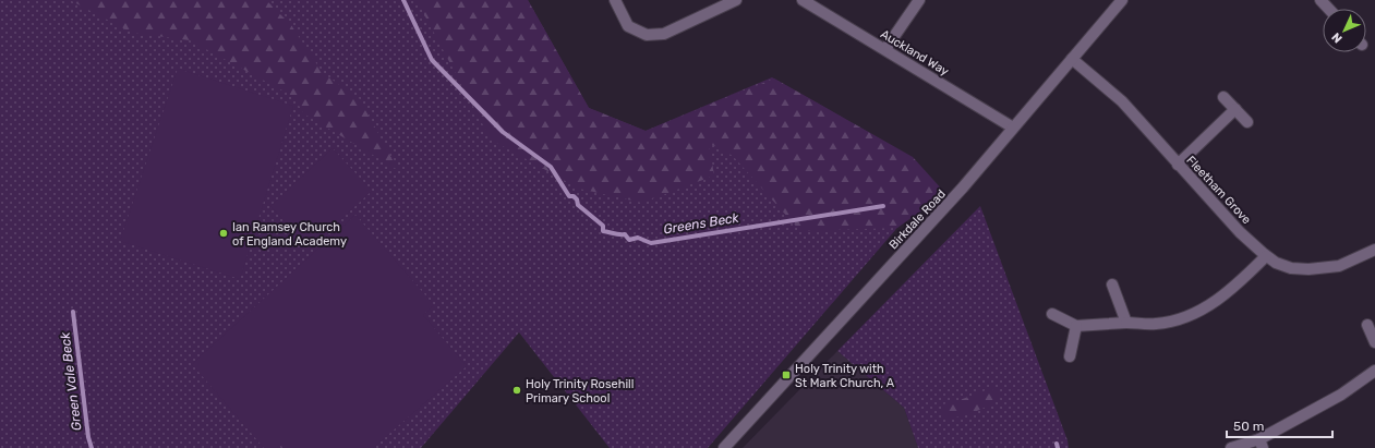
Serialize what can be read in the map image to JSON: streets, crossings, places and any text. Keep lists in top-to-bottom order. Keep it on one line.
{"streets":{"street":["Auckland Way","Fleetham Grove","Birkdale Road"]},"crossings":[["Auckland Way","Birkdale Road"],["Fleetham Grove","Birkdale Road"]],"water":["Greens Beck","Green Vale Beck"],"places":{"other":["Ian Ramsey Church of England Academy","Holy Trinity Rosehill Primary School"],"transit":["Holy Trinity with St Mark Church, A"]},"scale_bar":"50 m","north":"bottom left"}
